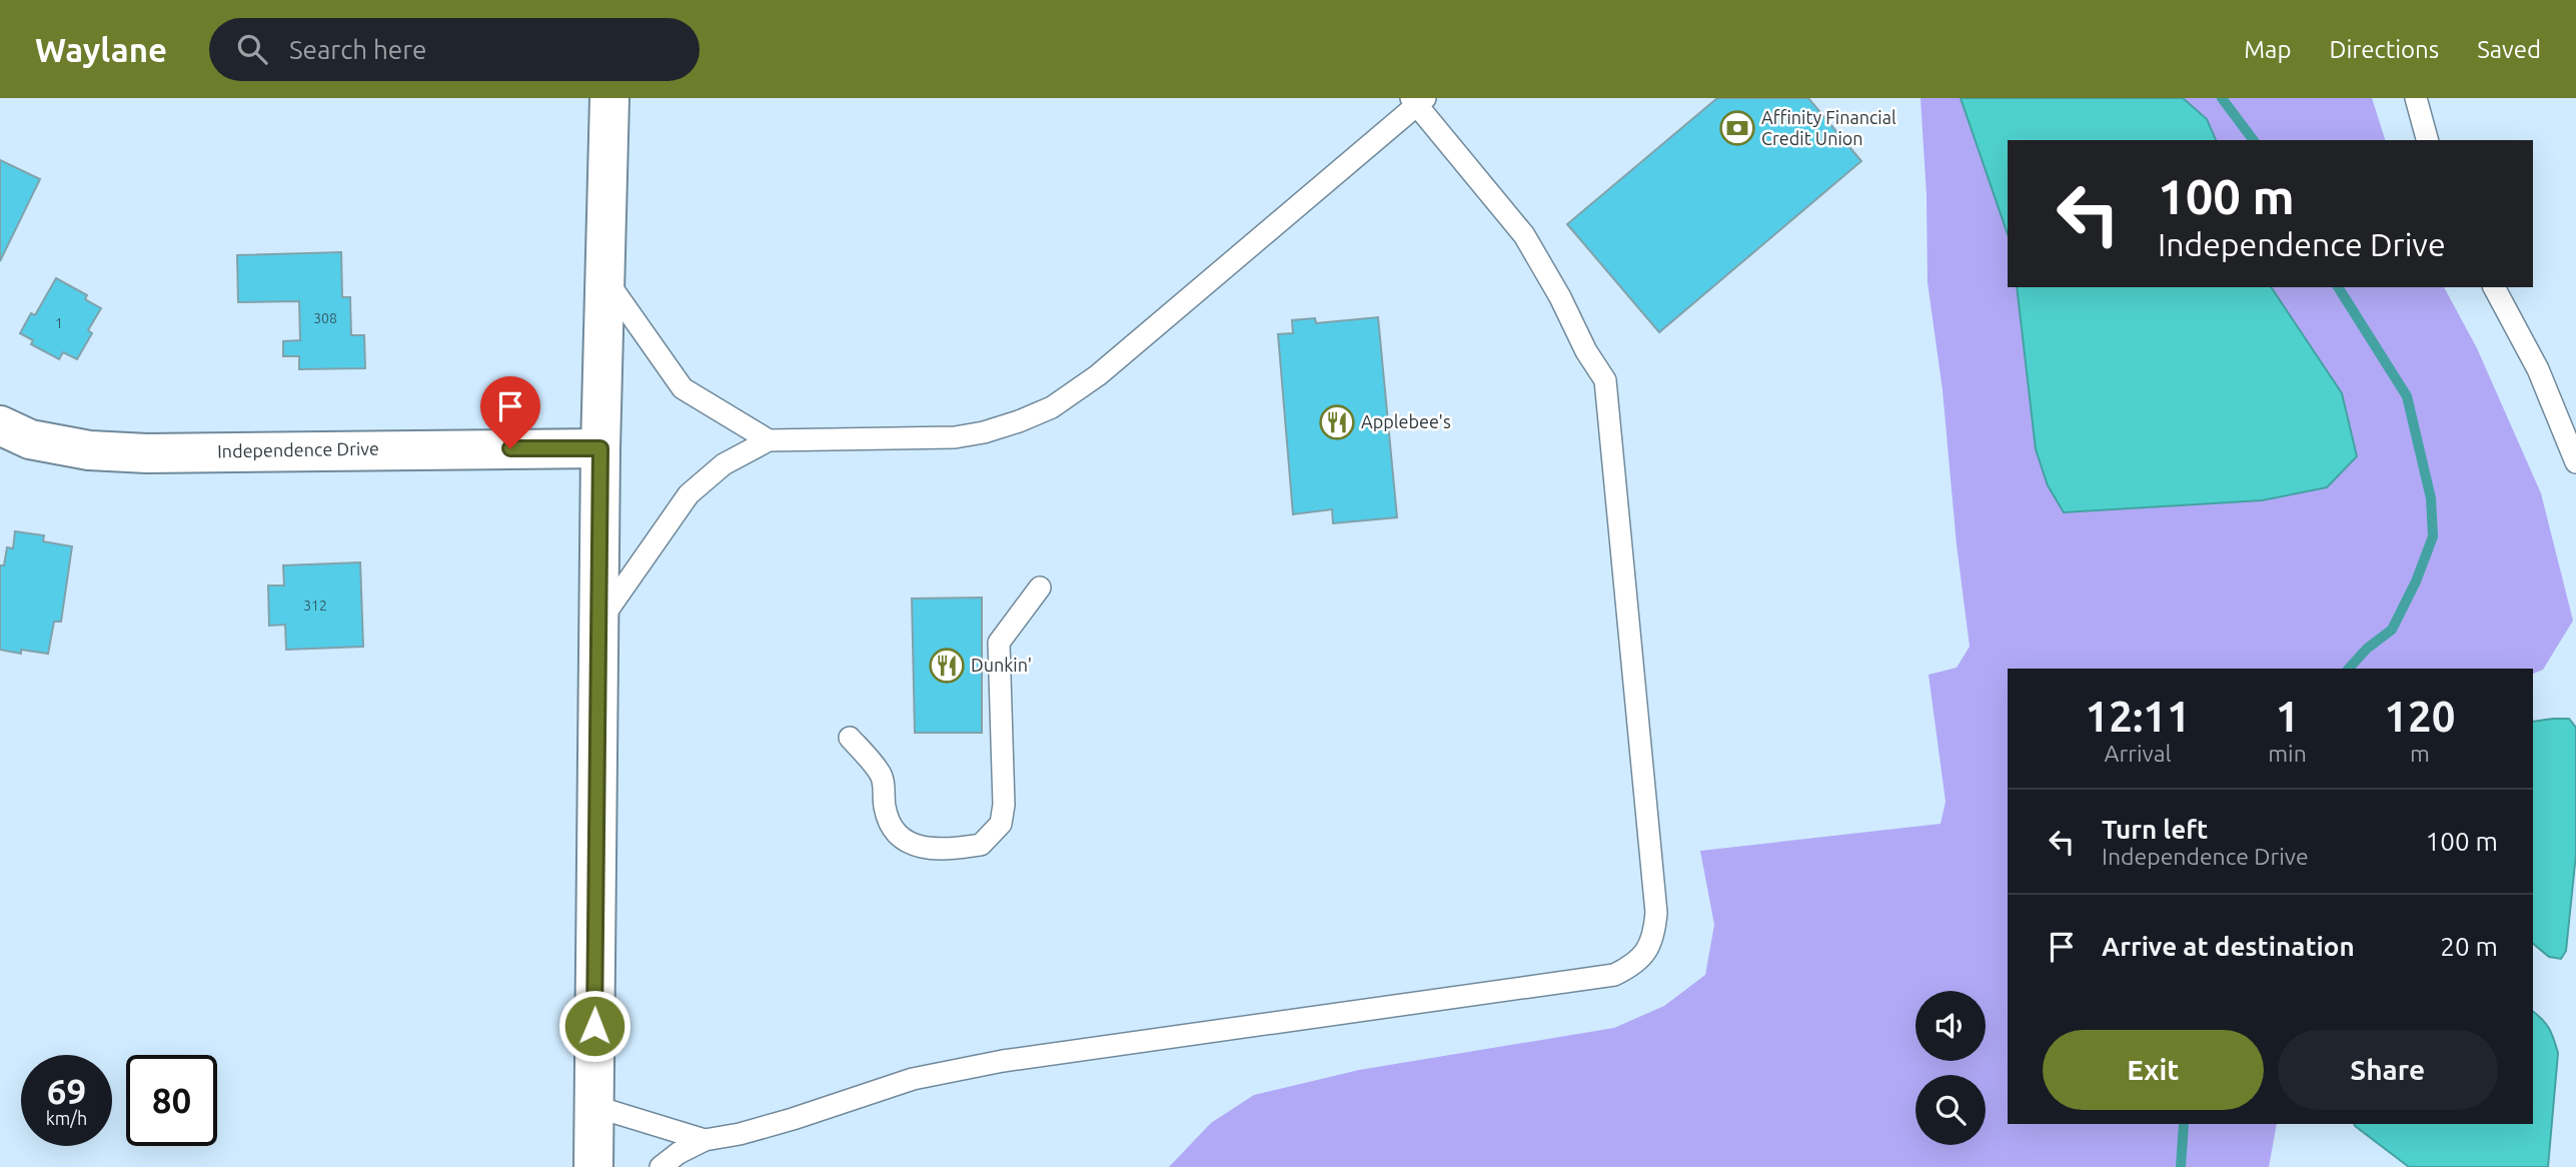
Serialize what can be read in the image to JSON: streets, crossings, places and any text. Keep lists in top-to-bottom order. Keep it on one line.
{"streets":{"main road":["Independence Drive"]},"places":{"bank":["Affinity Financial Credit Union"],"restaurant":["Applebee's","Dunkin'"]},"house_numbers":["308","1","312"],"page":{"header":"Waylane","search":"Search here","nav":["Map","Directions","Saved"],"turn":["100 m","Independence Drive"],"eta":["12:11","Arrival","1","min","120","m"],"list":[{"name":"Turn left","note":"Independence Drive","value":"100 m"},{"name":"Arrive at destination","value":"20 m"}],"buttons":["Exit","Share"],"speed":"69 km/h","limit":"80"}}
